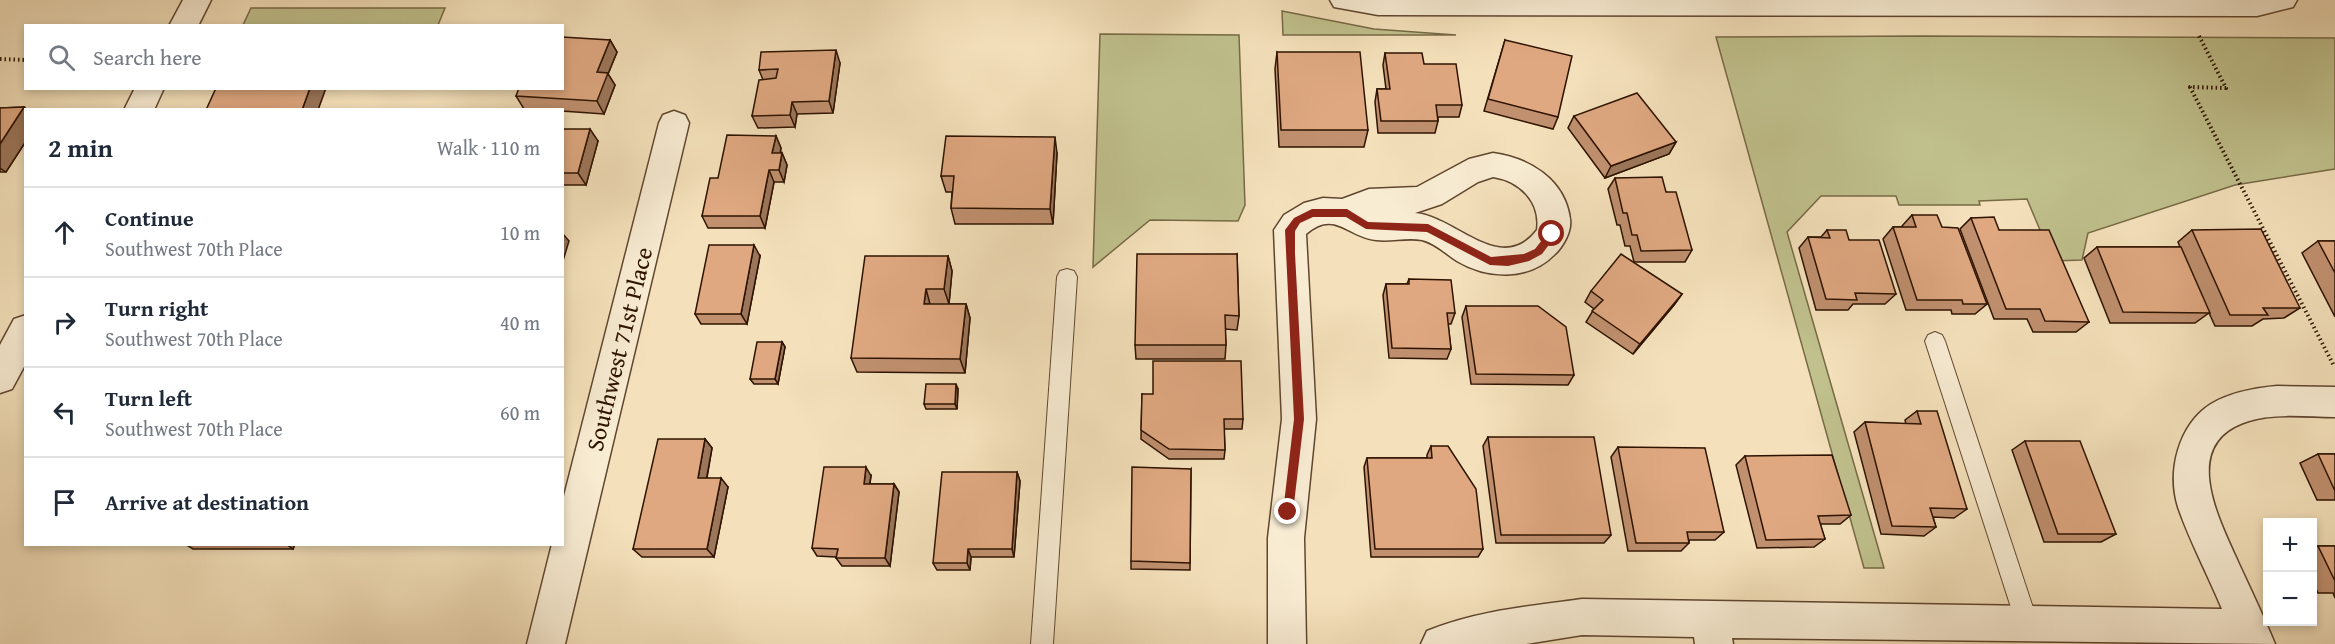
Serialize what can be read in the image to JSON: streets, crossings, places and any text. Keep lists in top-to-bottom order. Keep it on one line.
{"streets":{"street":["Southwest 71st Place"]},"page":{"search":"Search here","heading":["2 min","Walk · 110 m"],"list":[["Continue","Southwest 70th Place","10 m"],["Turn right","Southwest 70th Place","40 m"],["Turn left","Southwest 70th Place","60 m"],"Arrive at destination"],"map_buttons":["+","−"]}}
